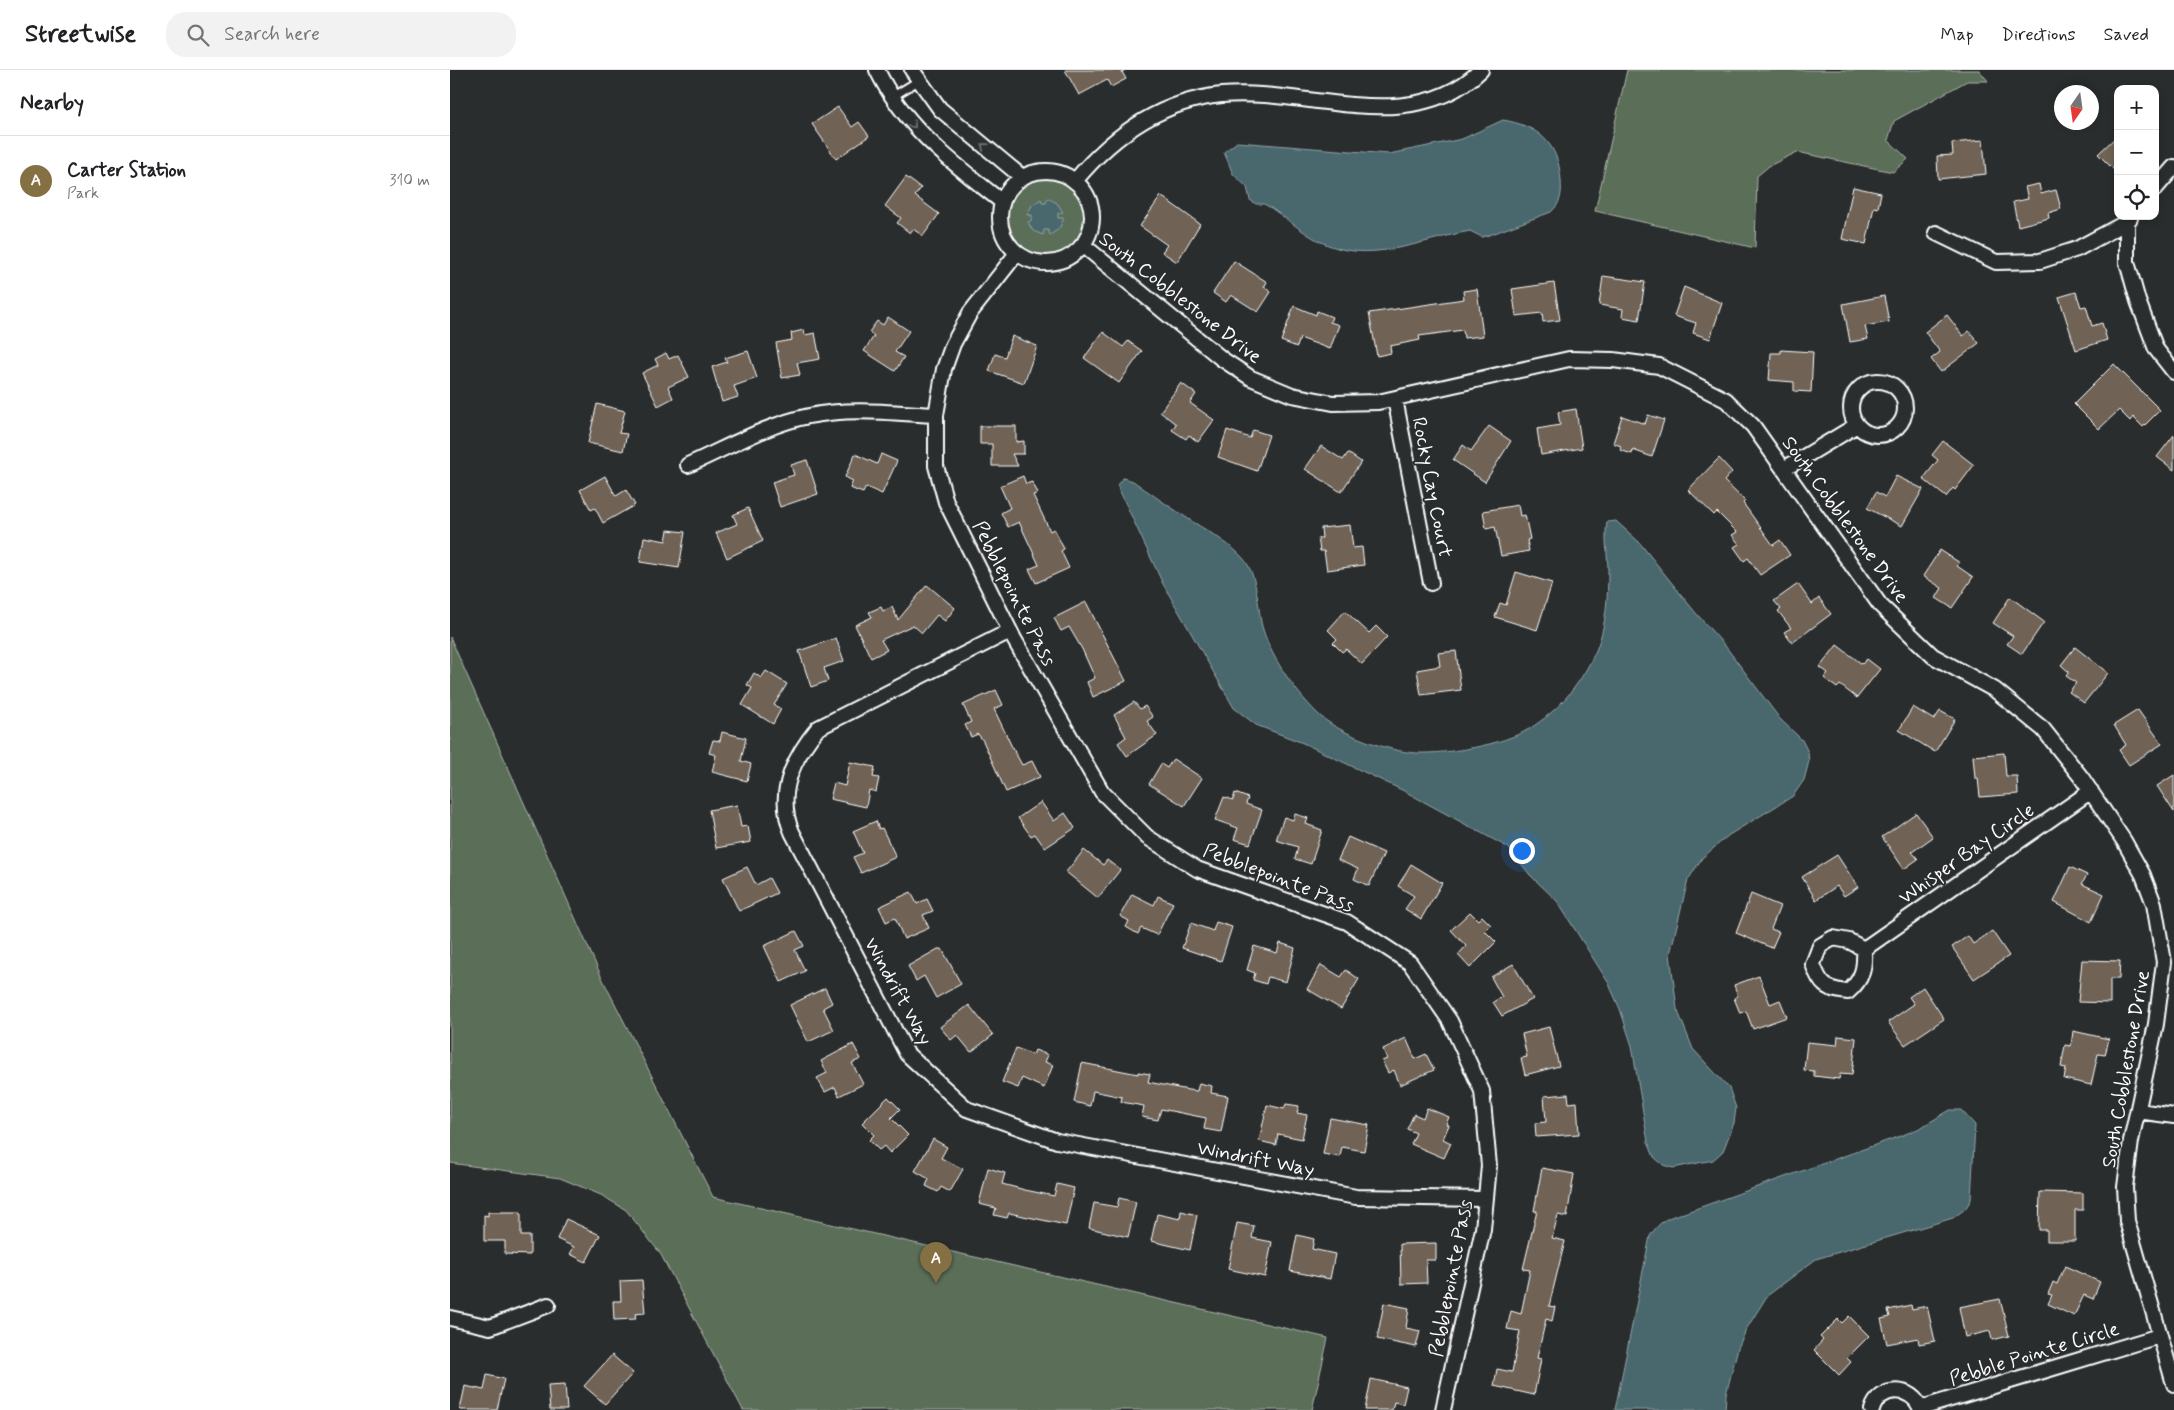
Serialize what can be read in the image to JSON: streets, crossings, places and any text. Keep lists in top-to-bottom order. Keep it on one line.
{"streets":{"street":["South Cobblestone Drive","Rocky Cay Court","Pebblepointe Pass","Whisper Bay Circle","Windrift Way","Pebble Pointe Circle"]},"crossings":[["South Cobblestone Drive","Rocky Cay Court"],["South Cobblestone Drive","Pebblepointe Pass"],["South Cobblestone Drive","Whisper Bay Circle"],["South Cobblestone Drive","Pebble Pointe Circle"],["Pebblepointe Pass","Windrift Way"]],"north":"bottom","page":{"header":"Streetwise","search":"Search here","nav":["Map","Directions","Saved"],"heading":"Nearby","map_buttons":["+","−"],"list":[{"mark":"A","name":"Carter Station","note":"Park","value":"310 m"}],"pins":"A"}}
